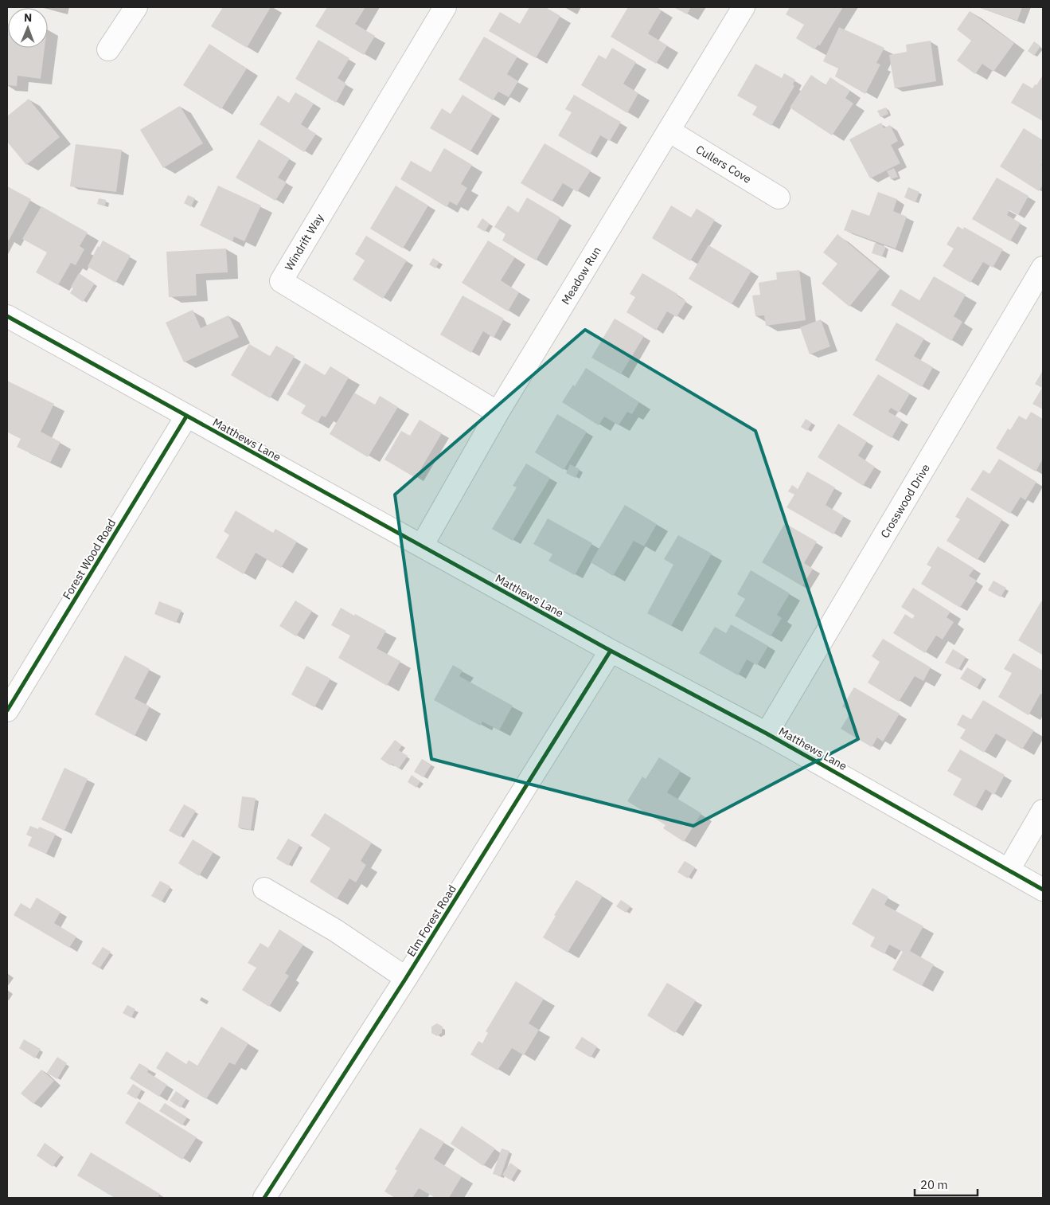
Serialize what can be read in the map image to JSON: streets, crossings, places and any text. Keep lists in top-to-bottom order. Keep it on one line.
{"streets":{"street":["Cullers Cove","Windrift Way","Meadow Run","Matthews Lane","Crosswood Drive","Forest Wood Road","Elm Forest Road"]},"crossings":[["Cullers Cove","Meadow Run"],["Windrift Way","Meadow Run"],["Meadow Run","Matthews Lane"],["Matthews Lane","Crosswood Drive"],["Matthews Lane","Forest Wood Road"],["Matthews Lane","Elm Forest Road"]],"scale_bar":"20 m","north":"top"}
